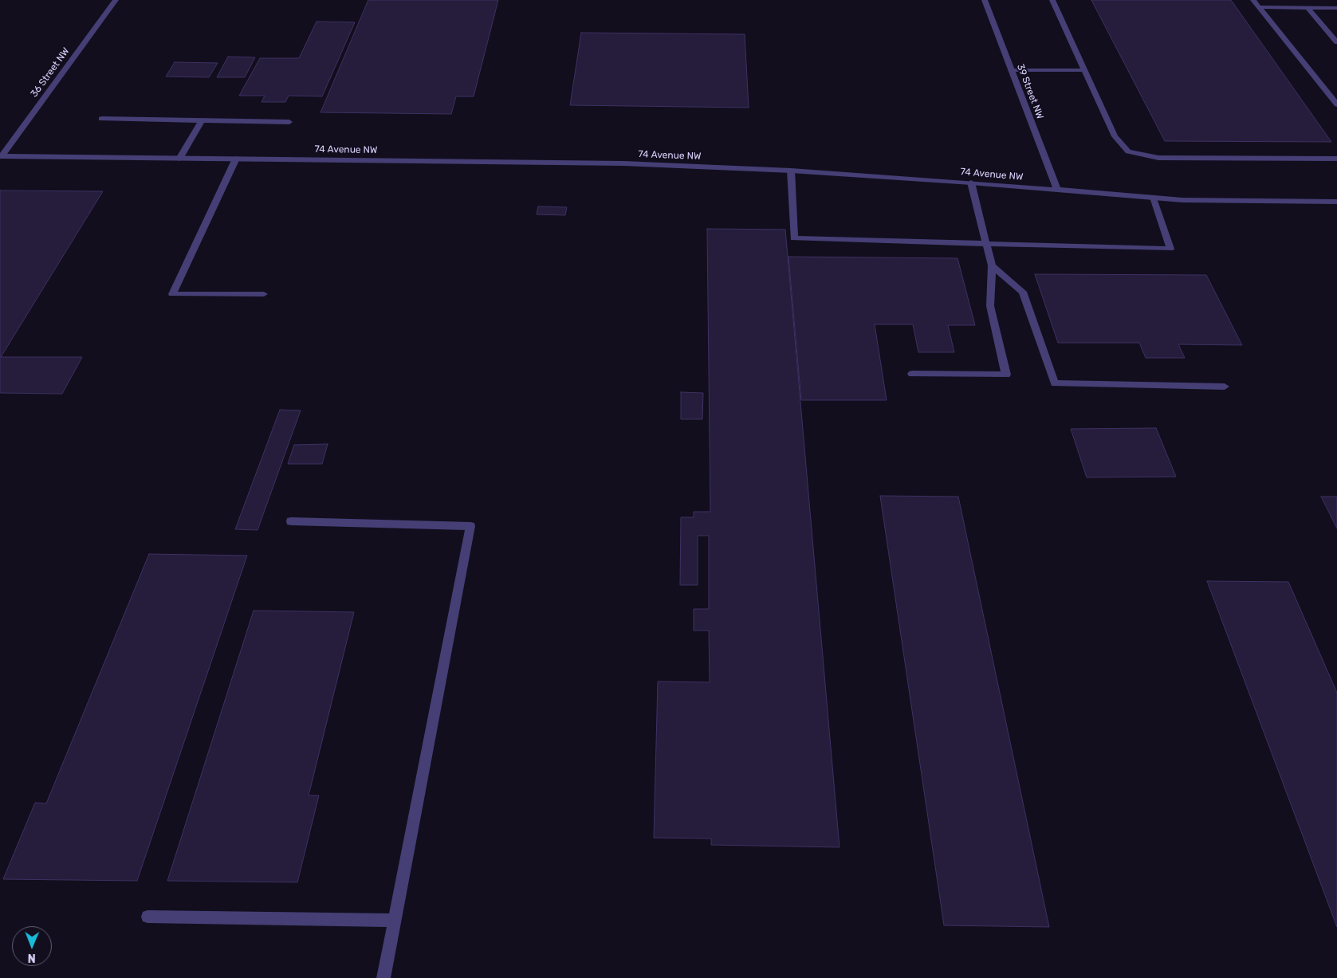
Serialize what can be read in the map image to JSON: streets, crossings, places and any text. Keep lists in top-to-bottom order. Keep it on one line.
{"streets":{"street":["36 Street NW","39 Street NW","74 Avenue NW"]},"crossings":[["36 Street NW","74 Avenue NW"],["39 Street NW","74 Avenue NW"]],"north":"bottom"}
